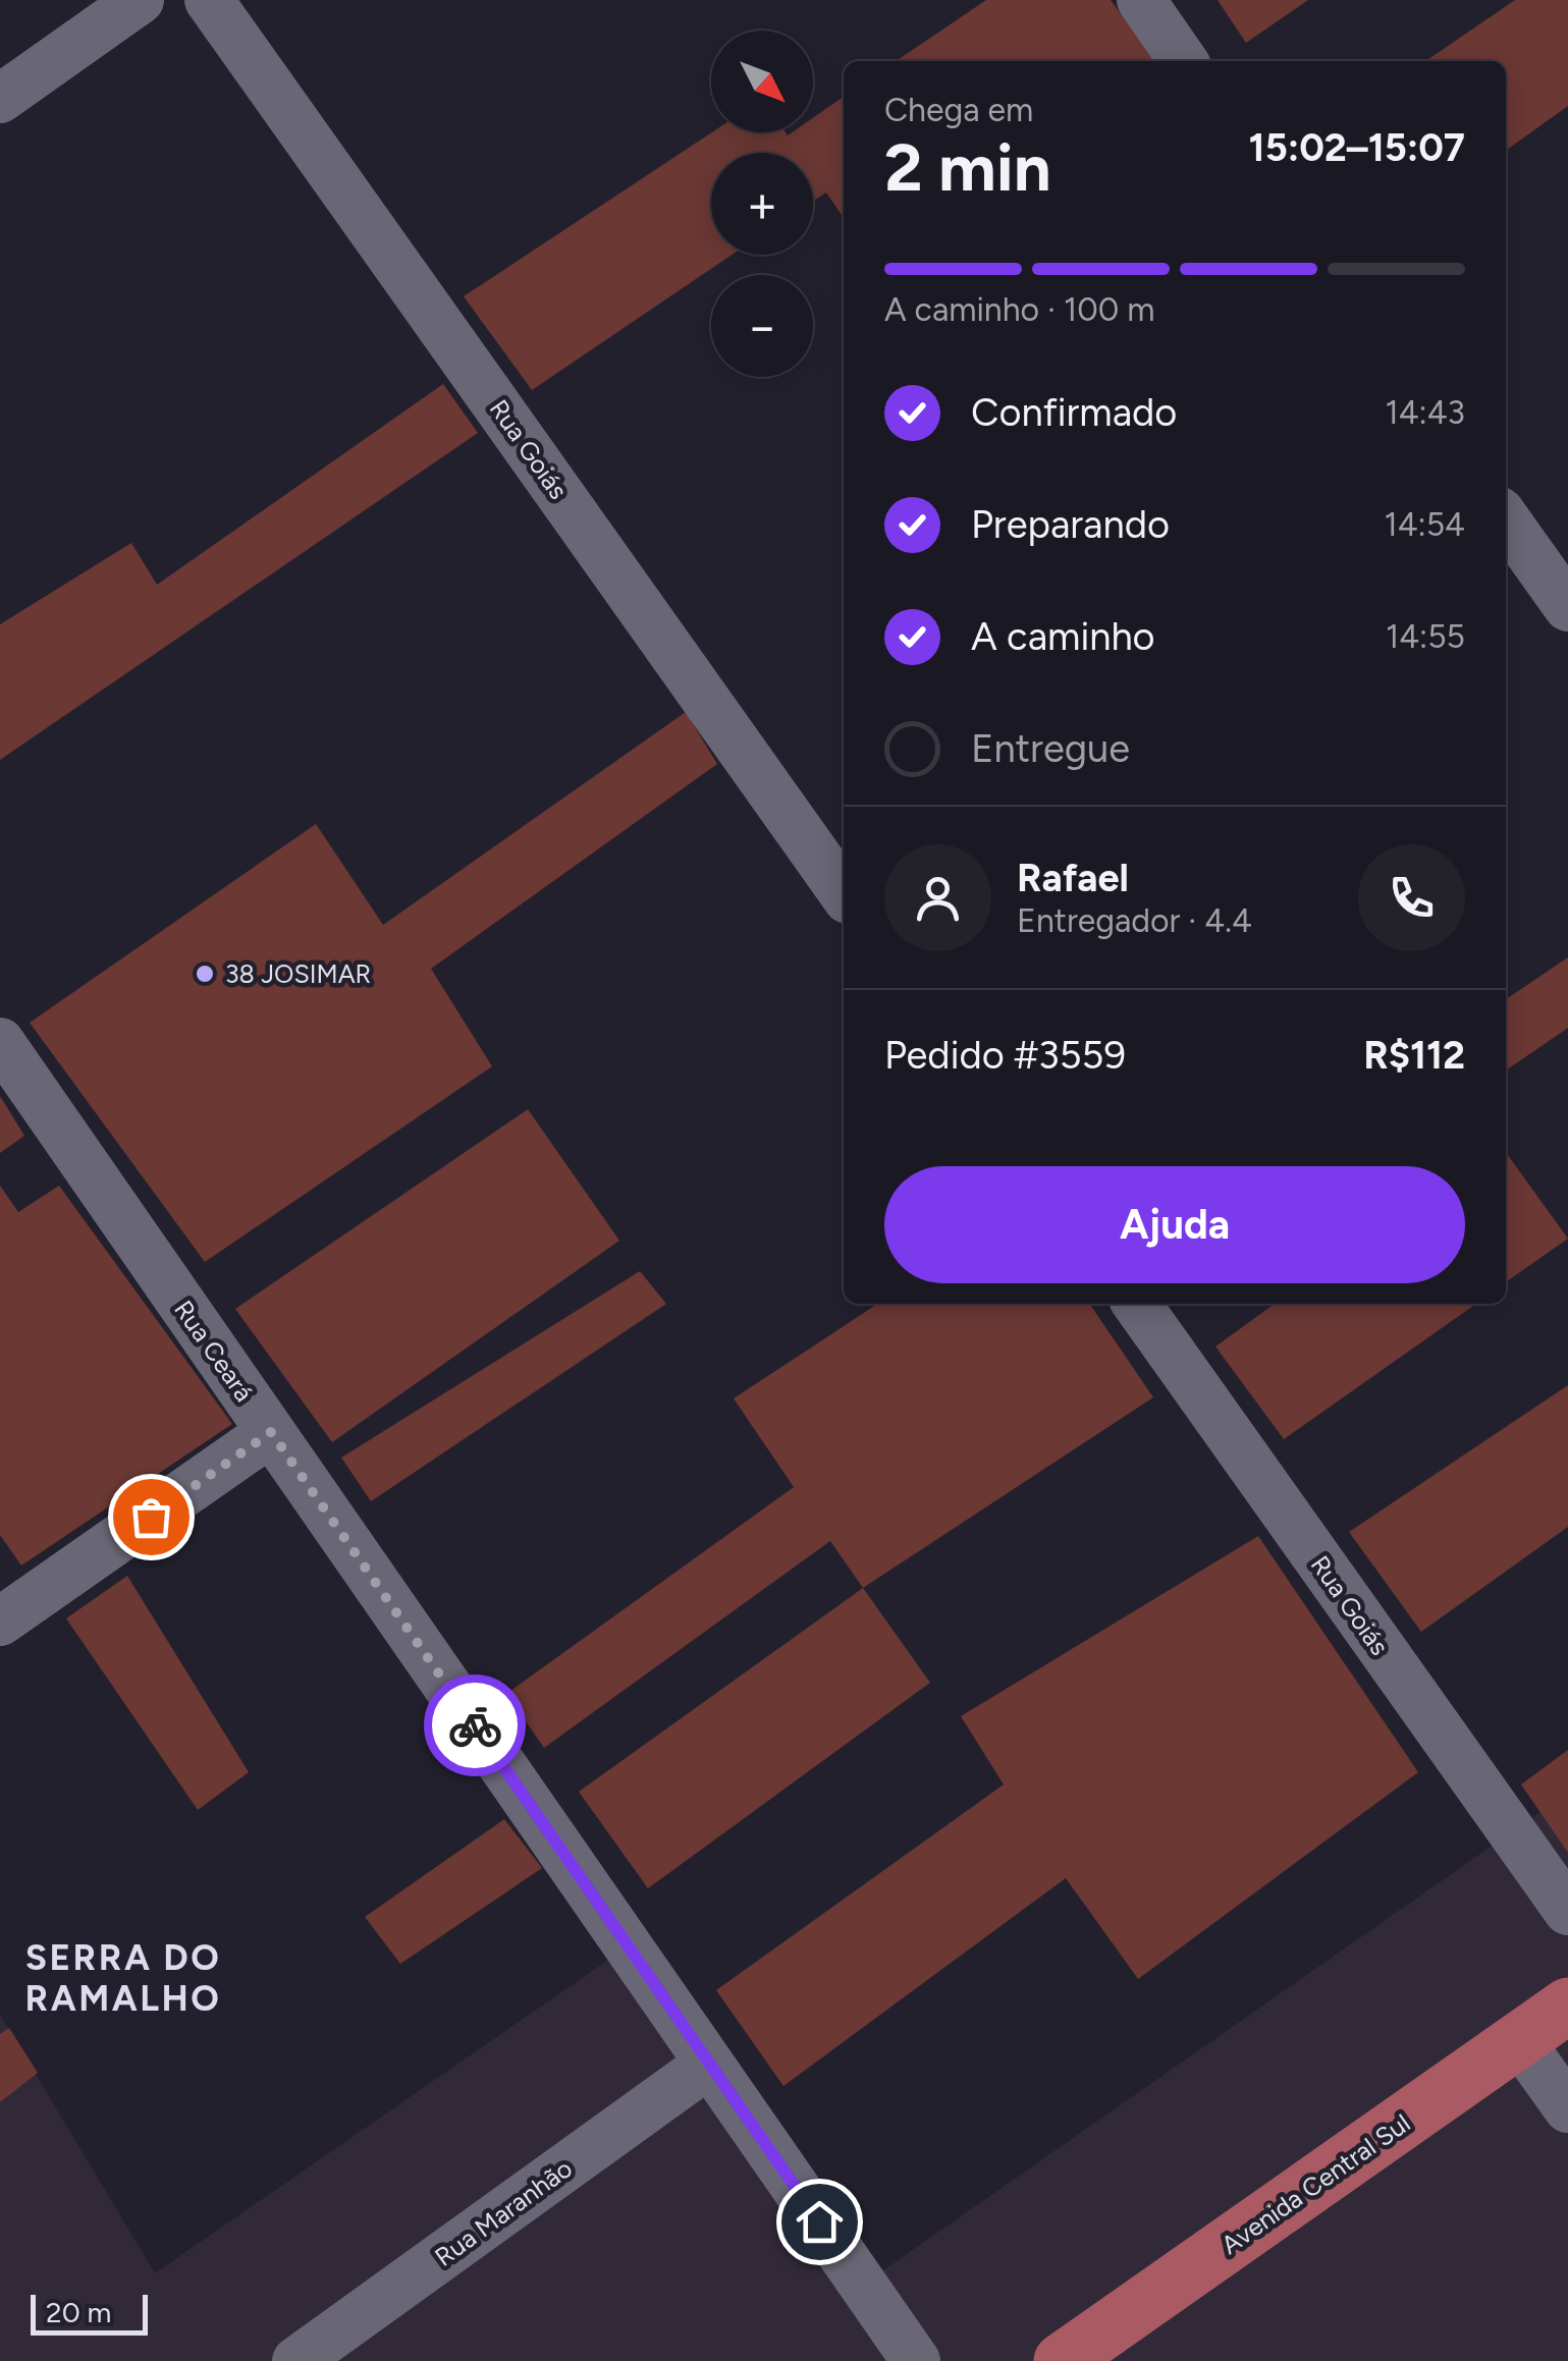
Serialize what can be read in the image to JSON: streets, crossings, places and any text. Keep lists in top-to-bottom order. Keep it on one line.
{"streets":{"main road":["Avenida Central Sul"],"street":["Rua Goiás","Rua Ceará","Rua Maranhão"]},"crossings":[["Rua Ceará","Rua Maranhão"]],"districts":["SERRA DO RAMALHO"],"places":["38 JOSIMAR"],"scale_bar":"20 m","north":"bottom right","page":{"map_buttons":["+","−"],"heading":["2 min","Chega em","15:02–15:07"],"panel":["Rafael","Entregador · 4.4","Pedido #3559","R$112"],"bar":"A caminho · 100 m","list":[["Confirmado","14:43"],["Preparando","14:54"],["A caminho","14:55"],"Entregue"],"buttons":"Ajuda","scale":"20 m"}}
